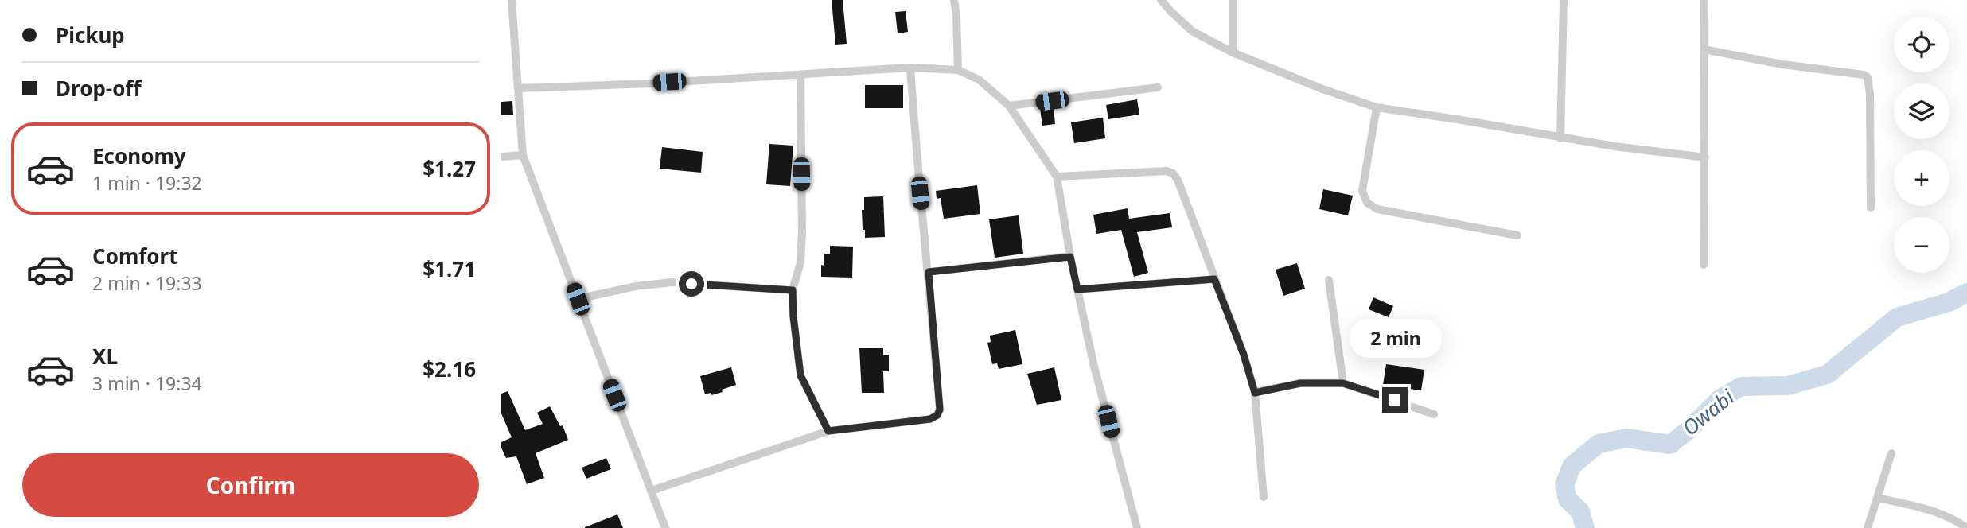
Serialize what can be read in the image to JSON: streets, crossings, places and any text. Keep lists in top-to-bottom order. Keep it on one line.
{"water":["Owabi"],"page":{"banner":["Pickup","Drop-off"],"map_buttons":["+","−"],"list":[{"name":"Economy","note":"1 min · 19:32","value":"$1.27"},{"name":"Comfort","note":"2 min · 19:33","value":"$1.71"},{"name":"XL","note":"3 min · 19:34","value":"$2.16"}],"bubble":"2 min","buttons":"Confirm"}}
